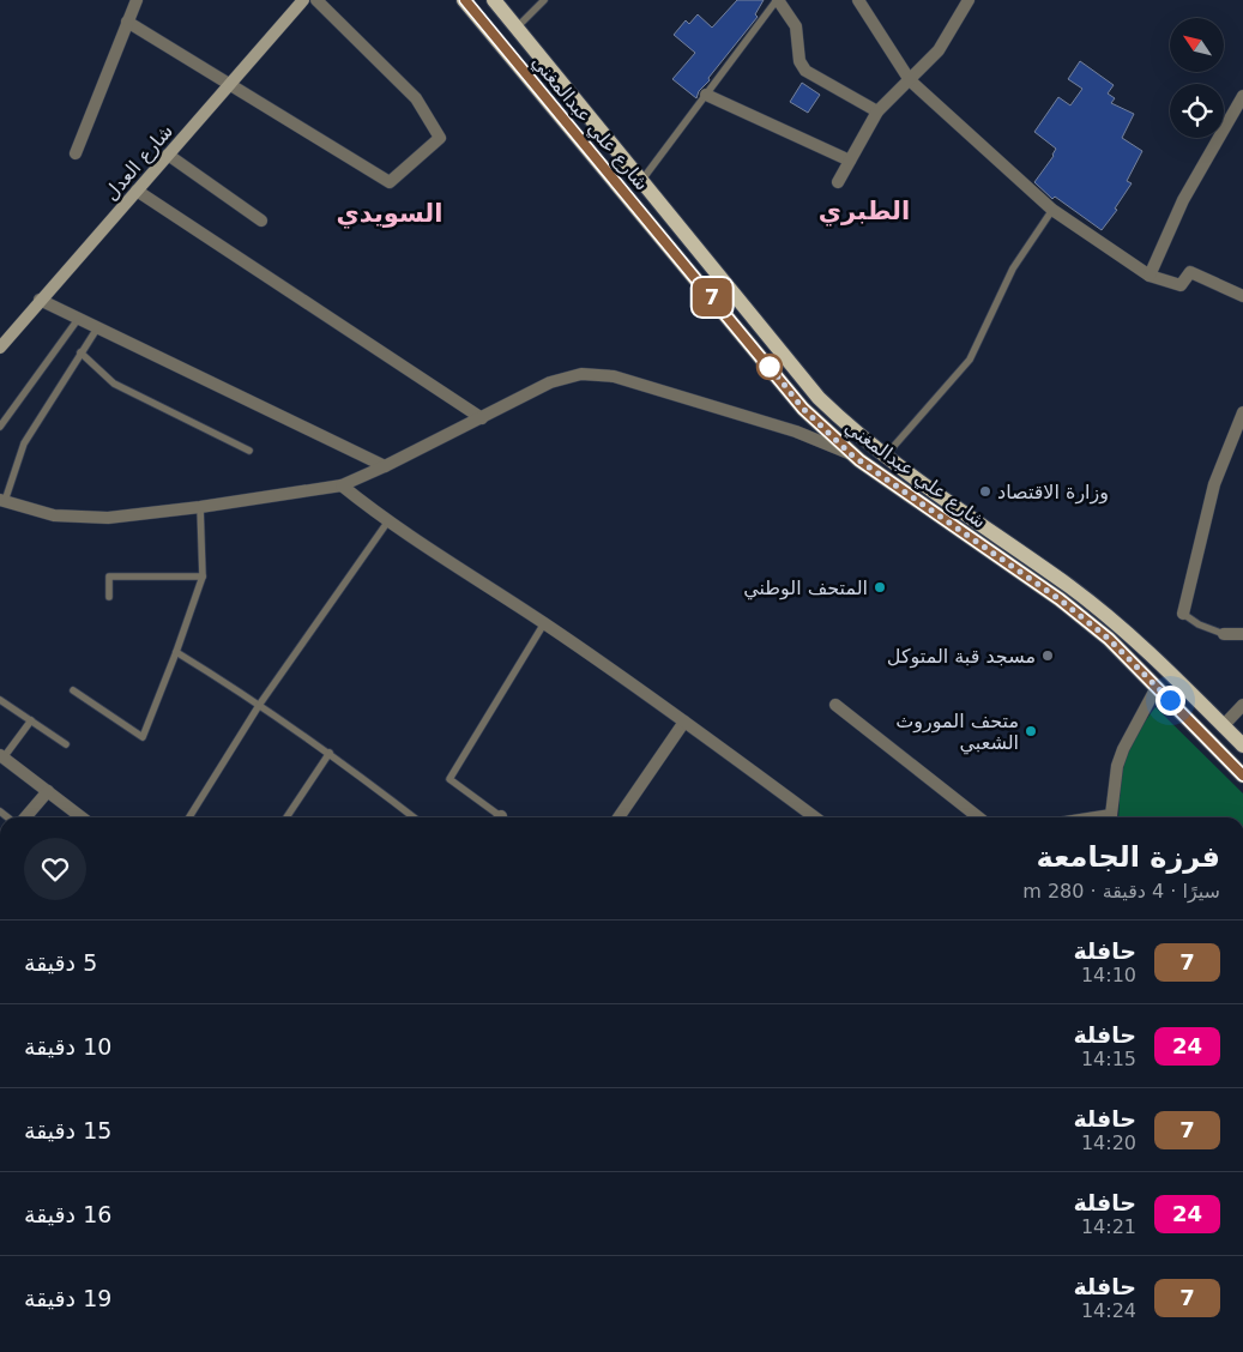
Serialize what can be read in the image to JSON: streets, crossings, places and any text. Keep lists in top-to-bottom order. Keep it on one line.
{"streets":{"main road":["شارع علي عبدالمغني"],"street":["شارع العدل"]},"districts":["الطبري","السويدي"],"places":["وزارة الاقتصاد","المتحف الوطني","مسجد قبة المتوكل","متحف الموروث الشعبي"],"lines":["bus line 7"],"north":"top left","page":{"on_map":"7","heading":["فرزة الجامعة","سيرًا · 4 دقيقة · 280 m"],"list":[{"mark":"7","name":"حافلة","note":"14:10","value":"5 دقيقة"},{"mark":"24","name":"حافلة","note":"14:15","value":"10 دقيقة"},{"mark":"7","name":"حافلة","note":"14:20","value":"15 دقيقة"},{"mark":"24","name":"حافلة","note":"14:21","value":"16 دقيقة"},{"mark":"7","name":"حافلة","note":"14:24","value":"19 دقيقة"}]}}
